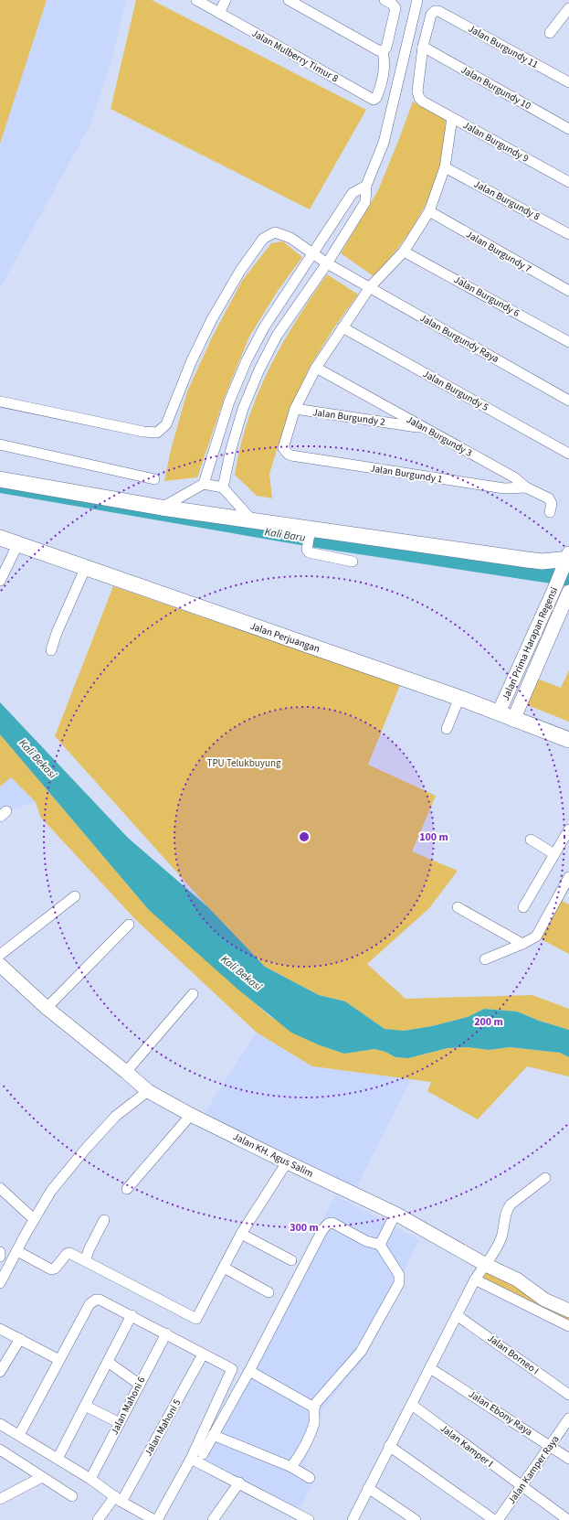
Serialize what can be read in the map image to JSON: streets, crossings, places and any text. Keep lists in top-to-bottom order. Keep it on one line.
{"streets":{"main road":["Jalan Perjuangan"],"street":["Jalan Burgundy 11","Jalan Mulberry Timur 8","Jalan Burgundy 10","Jalan Burgundy 9","Jalan Burgundy 8","Jalan Burgundy 7","Jalan Burgundy 6","Jalan Burgundy Raya","Jalan Burgundy 5","Jalan Burgundy 2","Jalan Burgundy 3","Jalan Burgundy 1","Jalan Prima Harapan Regensi","Jalan KH. Agus Salim","Jalan Borneo I","Jalan Mahoni 6","Jalan Ebony Raya","Jalan Mahoni 5","Jalan Kamper I","Jalan Kamper Raya"]},"crossings":[["Jalan Burgundy 11","Jalan Burgundy 10"],["Jalan Burgundy 11","Jalan Burgundy 9"],["Jalan Burgundy 10","Jalan Burgundy 9"],["Jalan Burgundy 2","Jalan Burgundy 3"],["Jalan Burgundy 2","Jalan Burgundy 1"],["Jalan Burgundy 3","Jalan Burgundy 1"],["Jalan Perjuangan","Jalan Prima Harapan Regensi"],["Jalan Ebony Raya","Jalan Kamper Raya"],["Jalan Kamper I","Jalan Kamper Raya"]],"water":["Kali Baru","Kali Bekasi"],"parks":["TPU Telukbuyung"],"rings":["100 m","200 m","300 m"]}
